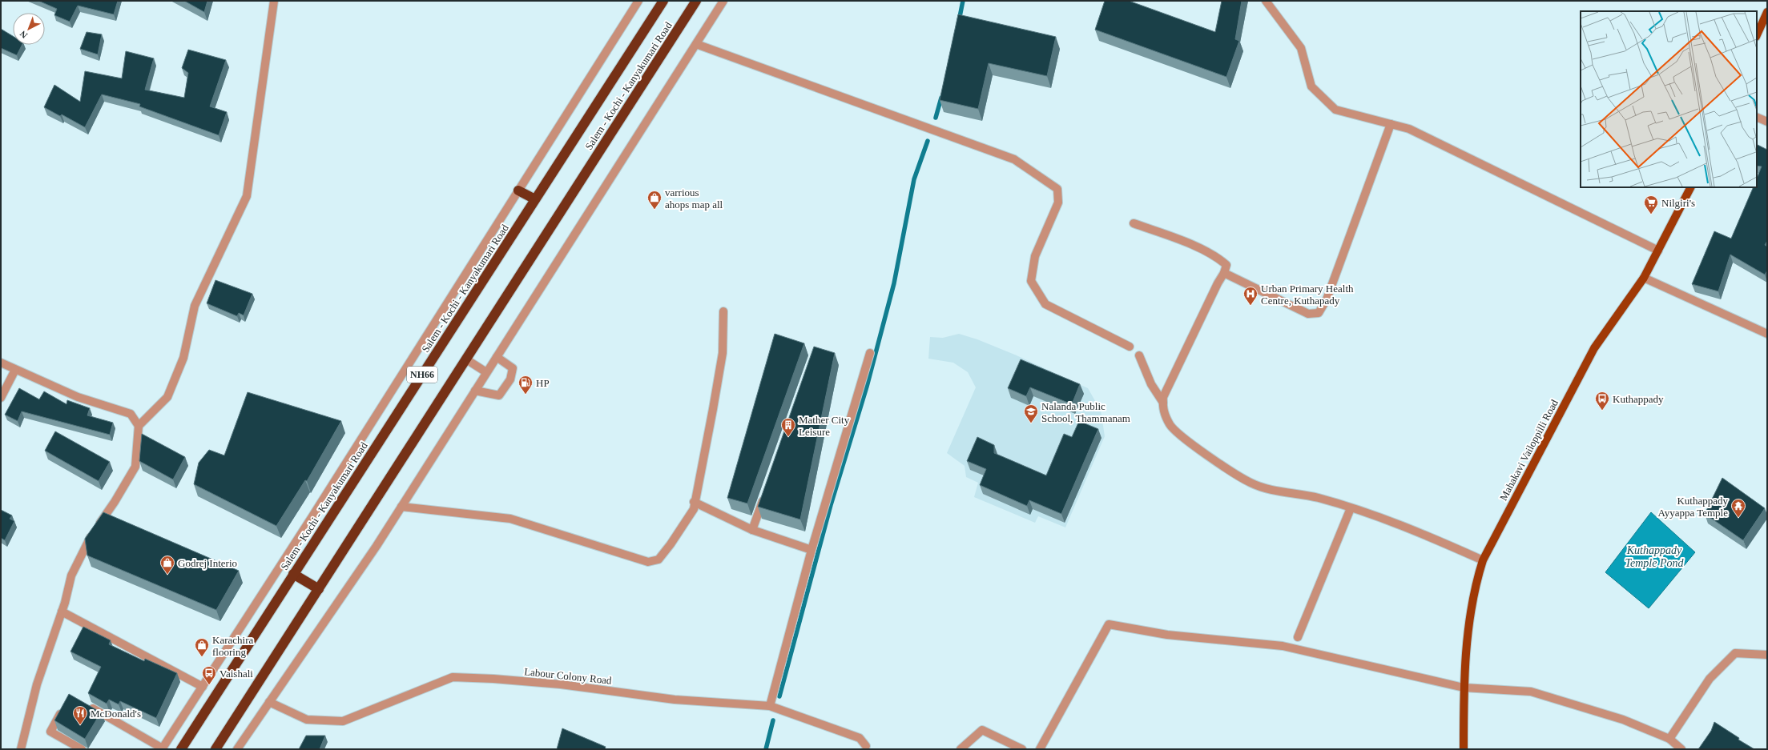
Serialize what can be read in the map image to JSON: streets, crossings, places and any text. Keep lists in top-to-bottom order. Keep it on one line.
{"streets":{"highway":["Salem - Kochi - Kanyakumari Road","NH66"],"main road":["Mahakavi Vailoppilli Road"],"street":["Labour Colony Road"]},"water":["Kuthappady Temple Pond"],"places":{"shop":["varrious ahops map all","Godrej Interio","Karachira flooring"],"supermarket":["Nilgiri's"],"hospital":["Urban Primary Health Centre, Kuthapady"],"fuel station":["HP"],"bus stop":["Kuthappady","Vaishali"],"school or university":["Nalanda Public School, Thammanam"],"building":["Mather City Leisure"],"temple":["Kuthappady Ayyappa Temple"],"restaurant":["McDonald's"]},"north":"bottom left"}
